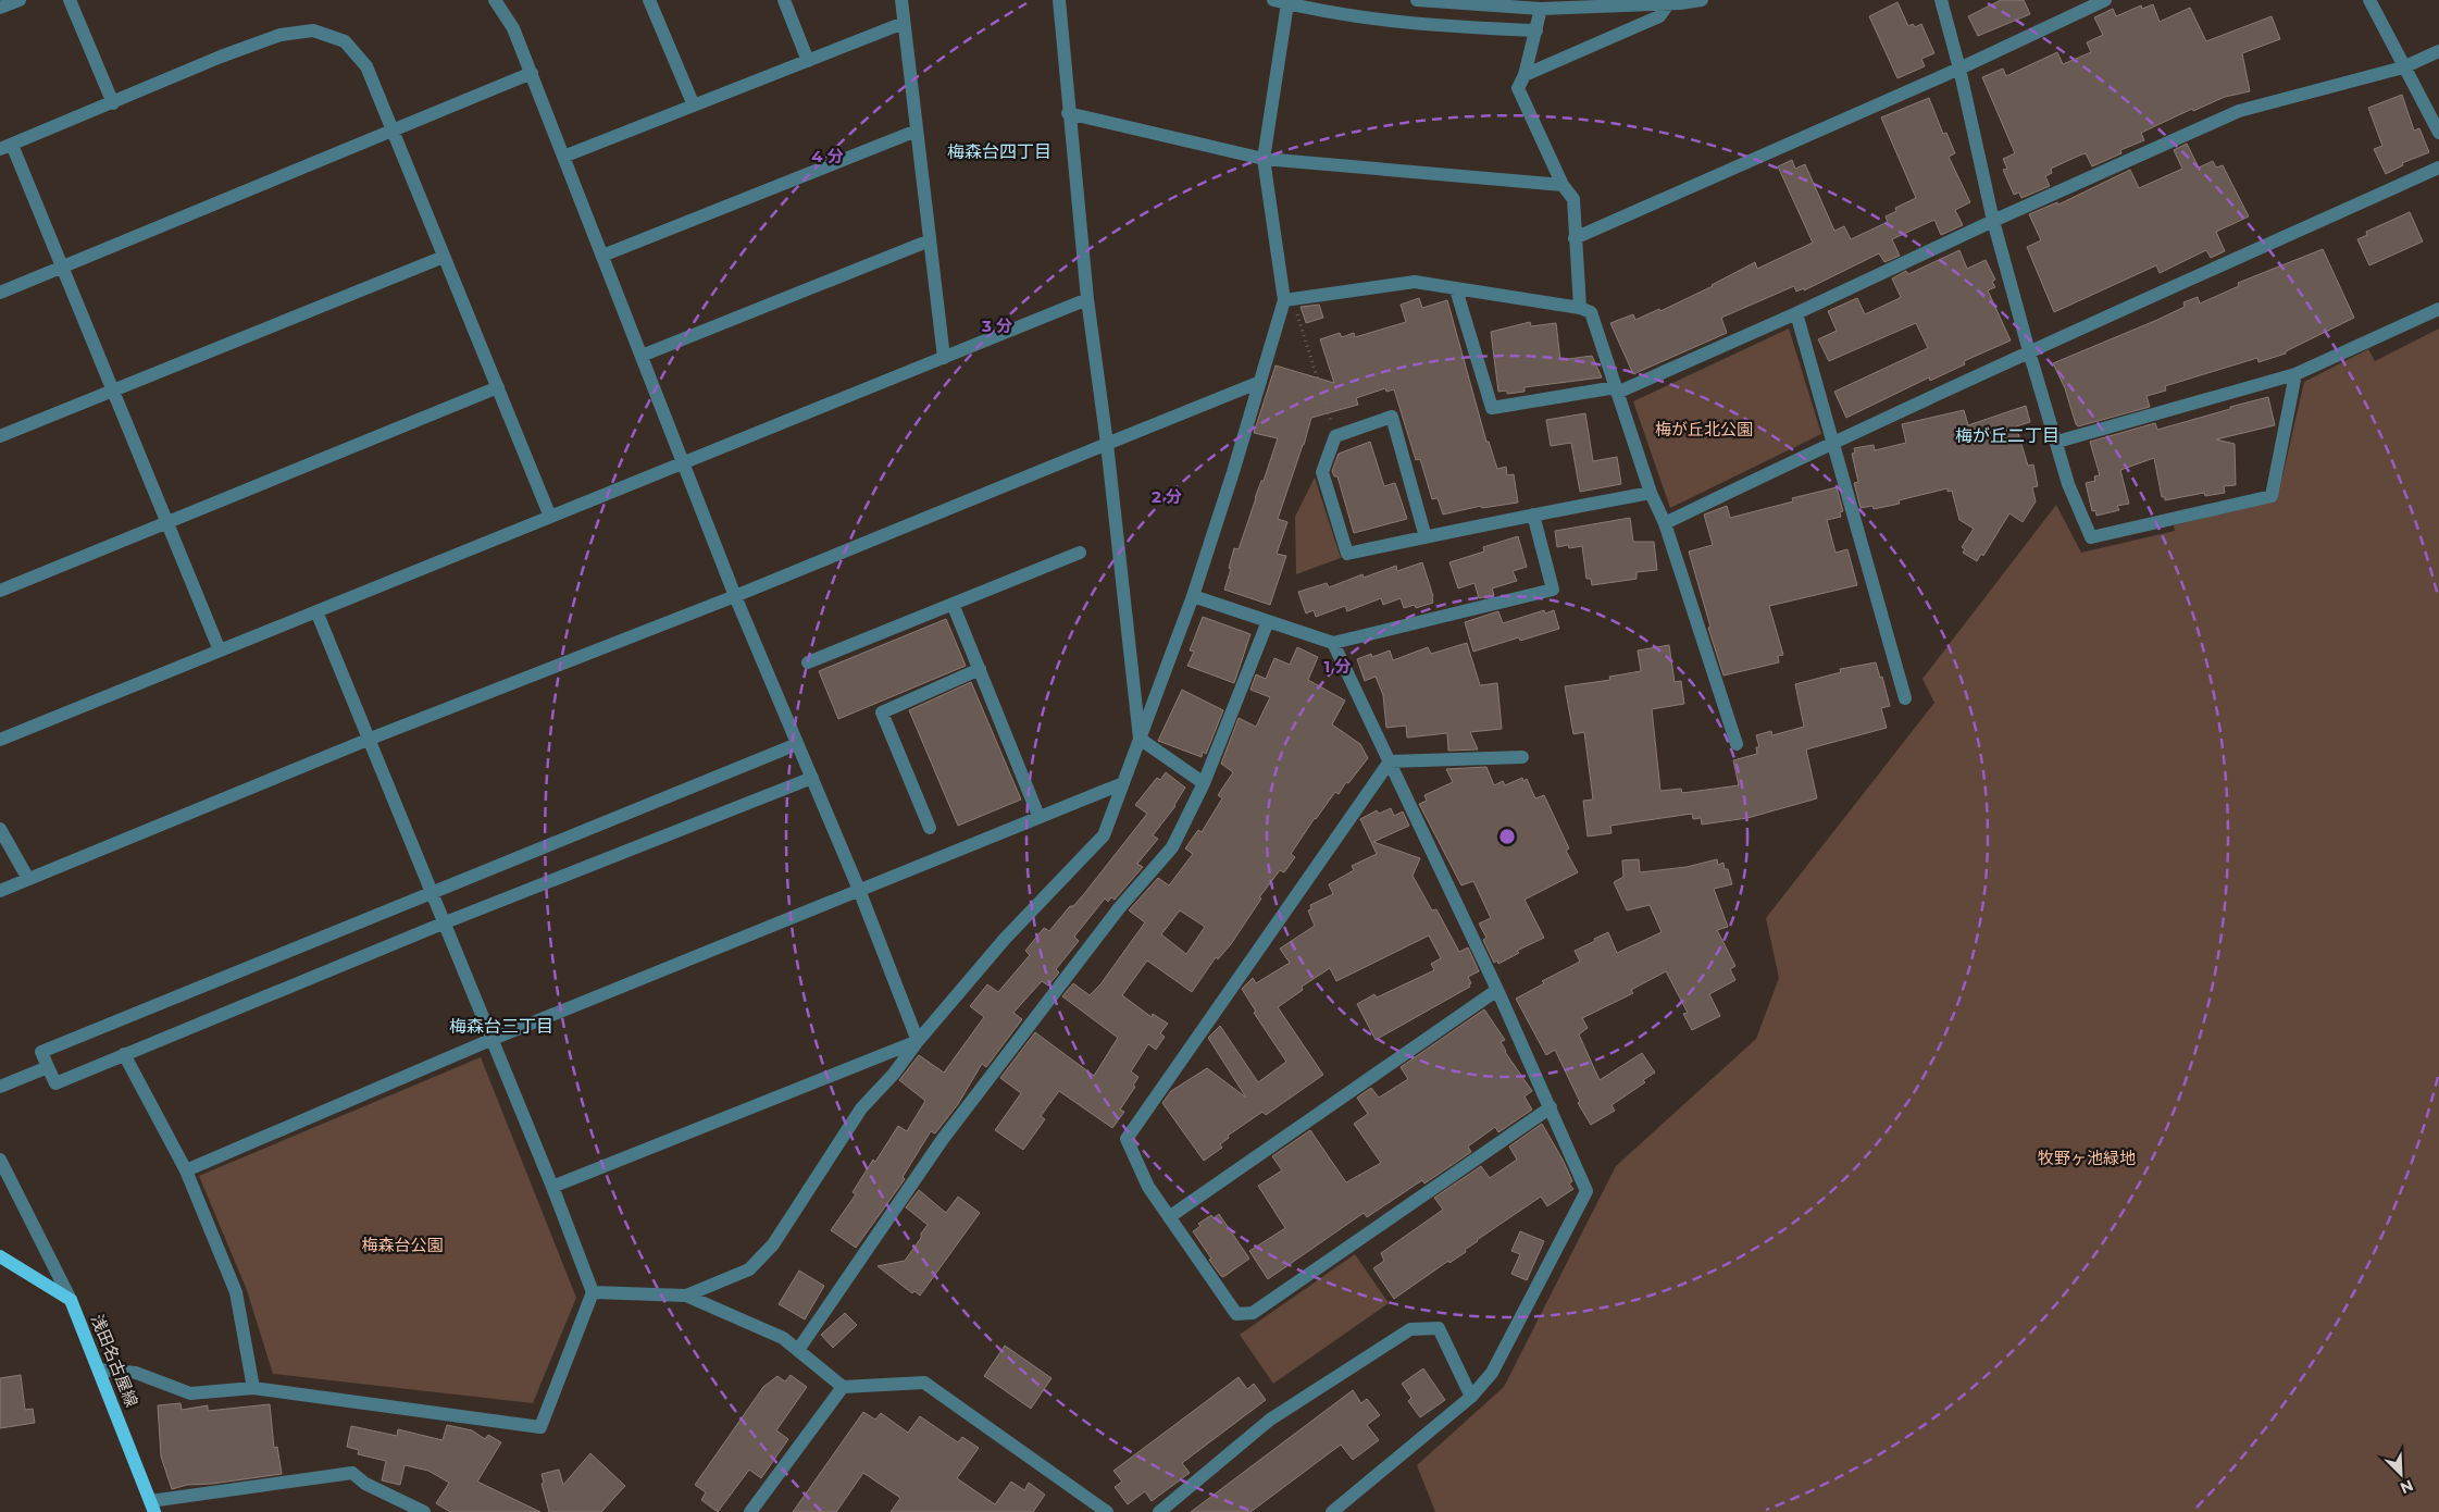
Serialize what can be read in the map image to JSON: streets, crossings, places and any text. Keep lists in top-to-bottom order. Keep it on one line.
{"streets":{"main road":["浅田名古屋線"]},"districts":["梅森台四丁目","梅が丘二丁目","梅森台三丁目"],"parks":["梅が丘北公園","牧野ヶ池緑地","梅森台公園"],"north":"bottom right","rings":["4 分","3 分","2 分","1 分"]}
